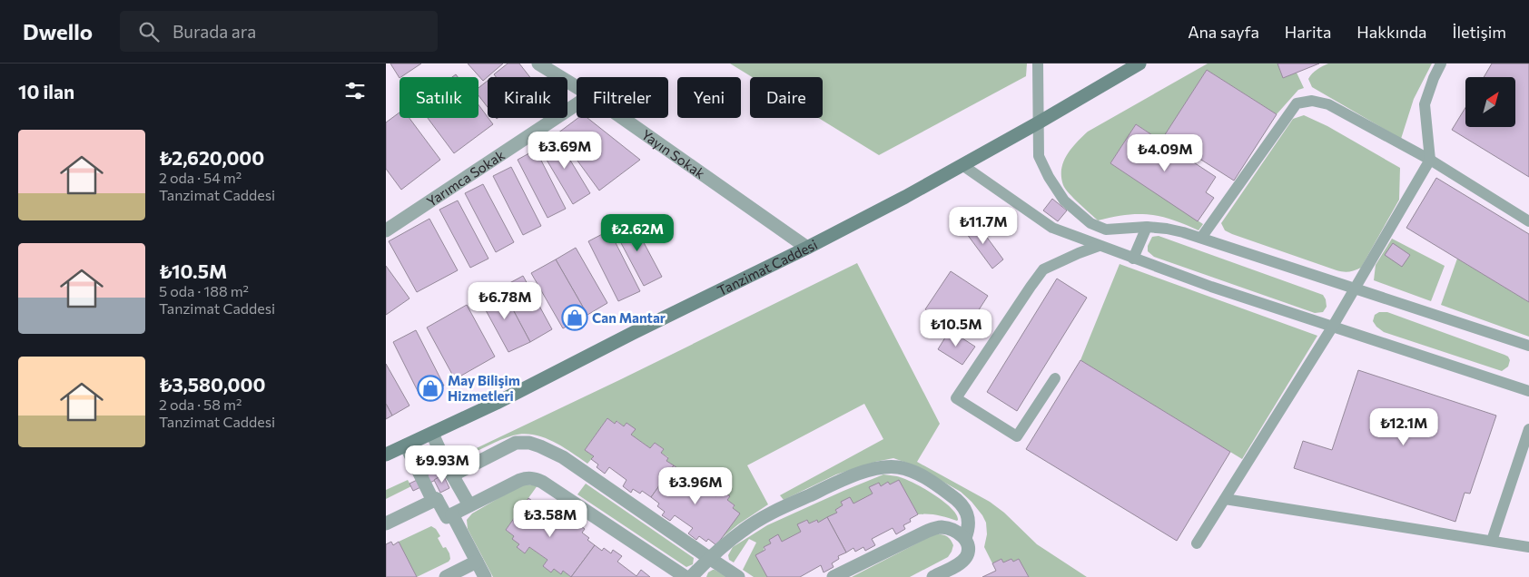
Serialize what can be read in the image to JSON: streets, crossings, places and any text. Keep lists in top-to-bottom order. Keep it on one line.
{"streets":{"main road":["Tanzimat Caddesi"],"street":["Yayın Sokak","Yarımca Sokak"]},"crossings":[["Yayın Sokak","Tanzimat Caddesi"]],"places":{"shop":["Can Mantar","May Bilişim Hizmetleri"]},"north":"top right","page":{"header":"Dwello","search":"Burada ara","nav":["Ana sayfa","Harita","Hakkında","İletişim"],"heading":"10 ilan","chip":["Satılık","Kiralık","Filtreler","Yeni","Daire"],"list":[{"name":"₺2,620,000","note":"2 oda · 54 m² · Tanzimat Caddesi"},{"name":"₺10.5M","note":"5 oda · 188 m² · Tanzimat Caddesi"},{"name":"₺3,580,000","note":"2 oda · 58 m² · Tanzimat Caddesi"}],"price":["₺3.69M","₺4.09M","₺11.7M","₺2.62M","₺6.78M","₺10.5M","₺12.1M","₺9.93M","₺3.96M","₺3.58M"]}}
